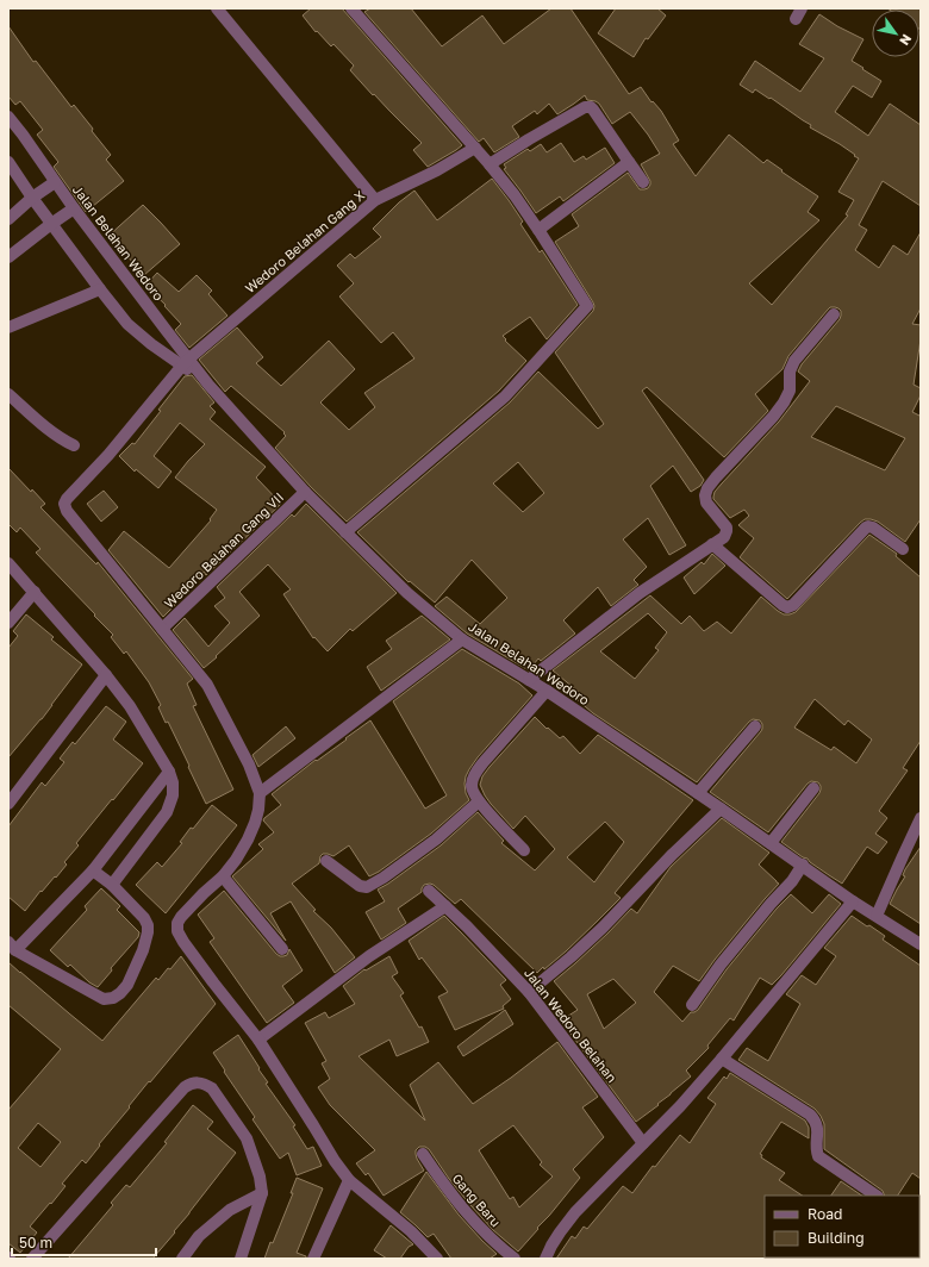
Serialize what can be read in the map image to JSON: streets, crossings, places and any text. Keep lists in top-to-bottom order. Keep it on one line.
{"streets":{"street":["Wedoro Belahan Gang X","Jalan Belahan Wedoro","Wedoro Belahan Gang VII","Jalan Wedoro Belahan","Gang Baru"]},"crossings":[["Wedoro Belahan Gang X","Jalan Belahan Wedoro"],["Wedoro Belahan Gang X","Wedoro Belahan Gang VII"],["Jalan Belahan Wedoro","Wedoro Belahan Gang VII"]],"legend":["Road","Building"],"scale_bar":"50 m","north":"bottom right"}
